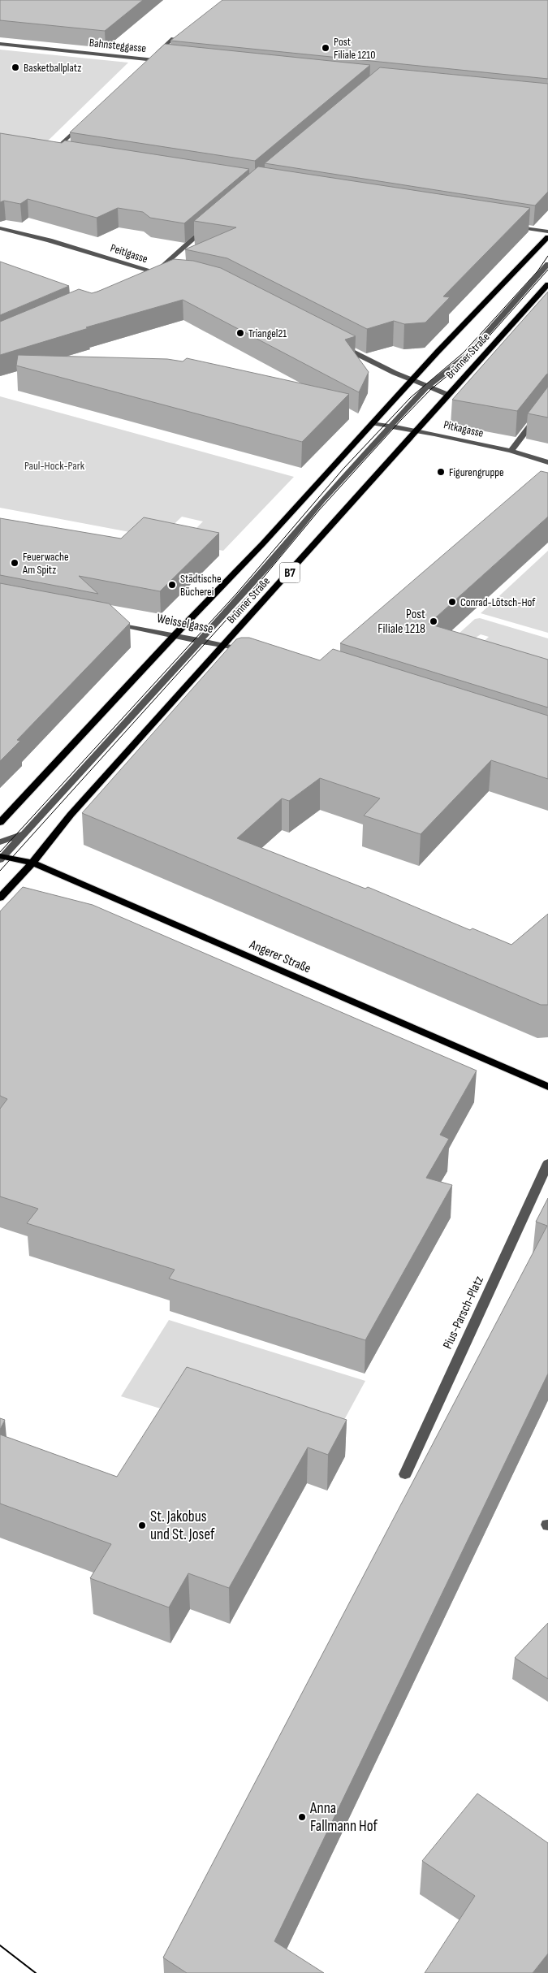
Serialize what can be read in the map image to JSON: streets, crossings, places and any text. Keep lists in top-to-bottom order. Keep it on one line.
{"streets":{"main road":["Brünner Straße","B7","Angerer Straße"],"street":["Bahnsteggasse","Peitlgasse","Pitkagasse","Weisselgasse","Pius-Parsch-Platz"]},"crossings":[["Brünner Straße","Pitkagasse"],["Brünner Straße","Weisselgasse"],["Brünner Straße","Angerer Straße"]],"parks":["Paul-Hock-Park"],"places":["Post Filiale 1210","Basketballplatz","Triangel21","Figurengruppe","Feuerwache Am Spitz","Städtische Bücherei","Conrad-Lötsch-Hof","Post Filiale 1218","St. Jakobus und St. Josef","Anna Fallmann Hof"]}
